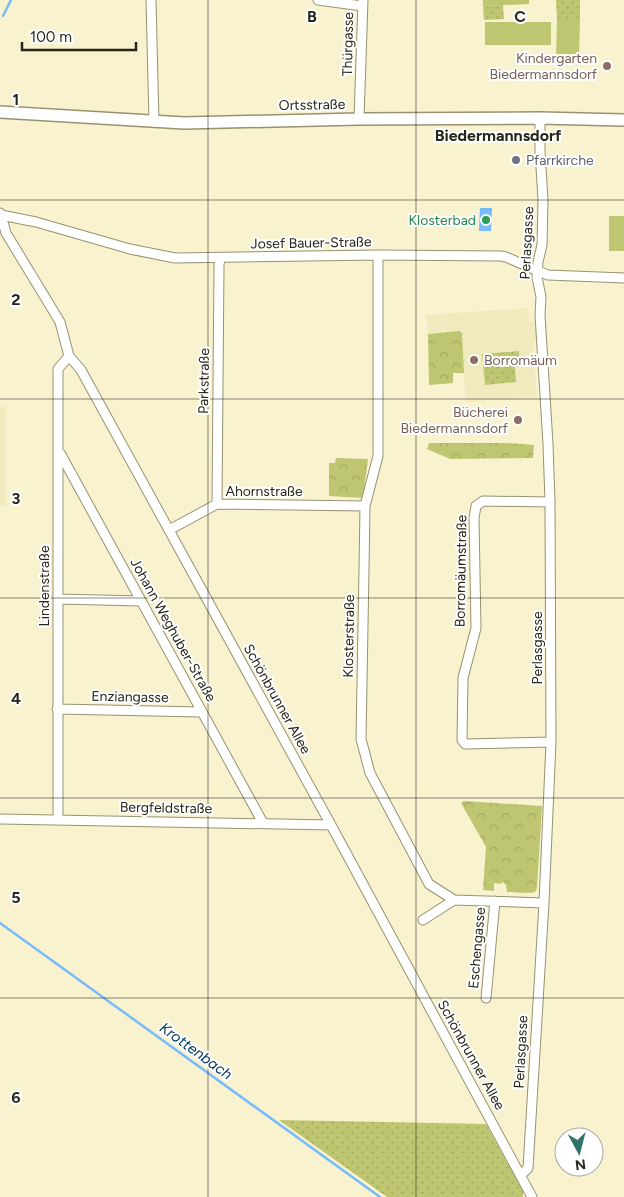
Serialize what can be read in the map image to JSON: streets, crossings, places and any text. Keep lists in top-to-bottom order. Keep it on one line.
{"streets":{"street":["Thürgasse","Ortsstraße","Josef Bauer-Straße","Perlasgasse","Parkstraße","Ahornstraße","Borromäumstraße","Lindenstraße","Johann Weghuber-Straße","Klosterstraße","Enziangasse","Schönbrunner Allee","Bergfeldstraße","Eschengasse"]},"crossings":[["Thürgasse","Ortsstraße"],["Ortsstraße","Perlasgasse"],["Josef Bauer-Straße","Perlasgasse"],["Josef Bauer-Straße","Parkstraße"],["Josef Bauer-Straße","Klosterstraße"],["Josef Bauer-Straße","Schönbrunner Allee"],["Perlasgasse","Borromäumstraße"],["Perlasgasse","Schönbrunner Allee"],["Parkstraße","Ahornstraße"],["Ahornstraße","Klosterstraße"],["Ahornstraße","Schönbrunner Allee"],["Lindenstraße","Johann Weghuber-Straße"],["Lindenstraße","Enziangasse"],["Lindenstraße","Schönbrunner Allee"],["Lindenstraße","Bergfeldstraße"],["Johann Weghuber-Straße","Enziangasse"],["Johann Weghuber-Straße","Bergfeldstraße"],["Schönbrunner Allee","Bergfeldstraße"]],"districts":["Biedermannsdorf"],"water":["Krottenbach"],"places":["Kindergarten Biedermannsdorf","Pfarrkirche","Klosterbad","Borromäum","Bücherei Biedermannsdorf"],"scale_bar":"100 m","north":"bottom","grid":{"columns":["B","C"],"rows":["1","2","3","4","5","6"]}}
